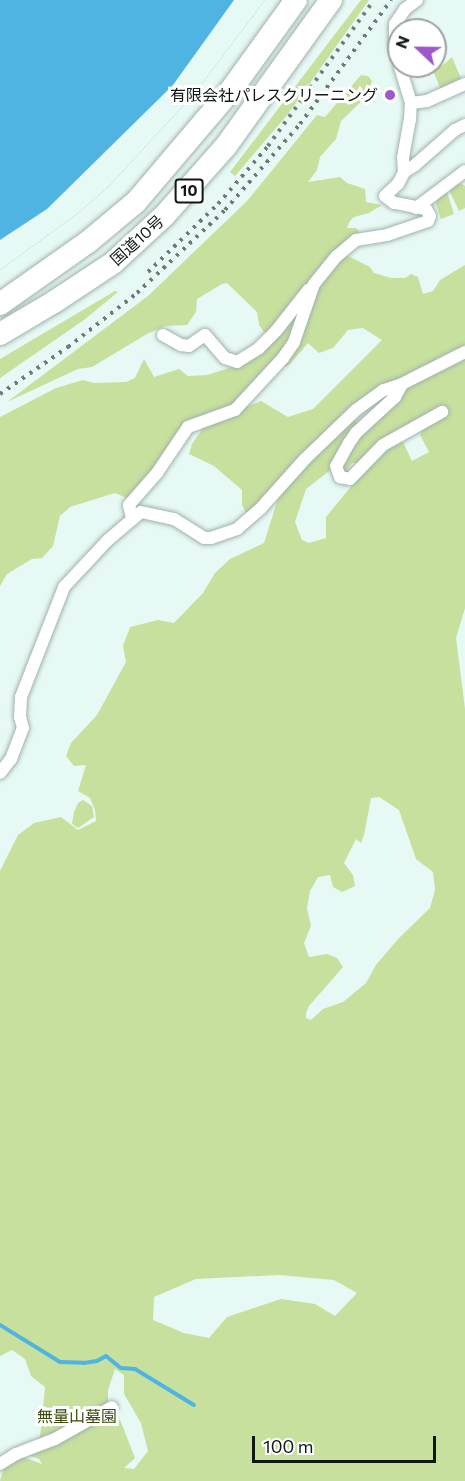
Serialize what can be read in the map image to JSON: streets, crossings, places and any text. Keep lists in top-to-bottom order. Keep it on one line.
{"streets":{"highway":["10","国道10号"]},"parks":["無量山墓園"],"places":["有限会社パレスクリーニング"],"scale_bar":"100 m","north":"left"}
